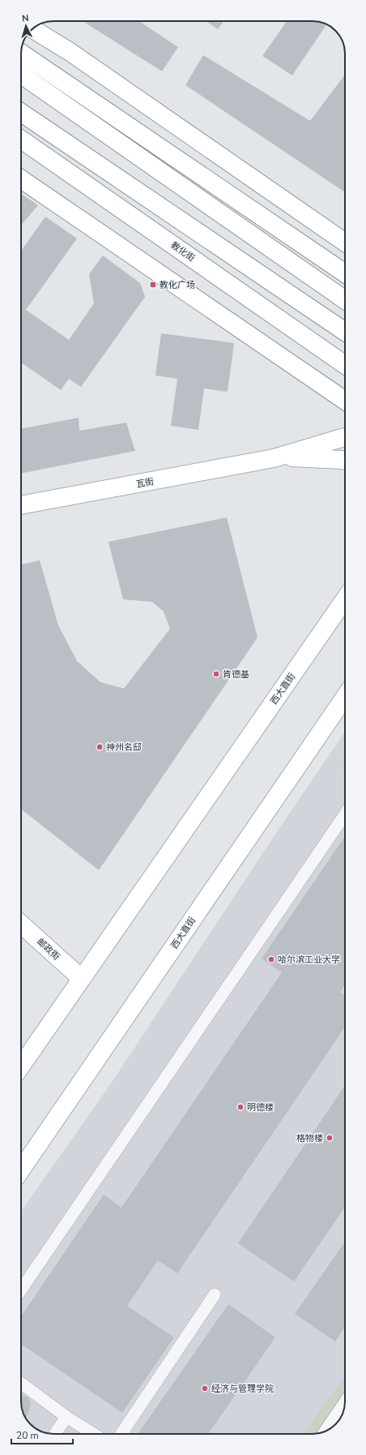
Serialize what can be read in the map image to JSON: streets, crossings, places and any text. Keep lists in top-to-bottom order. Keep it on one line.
{"streets":{"main road":["教化街","瓦街","西大直街","邮政街"]},"crossings":[["西大直街","邮政街"]],"places":{"transit":["教化广场"],"other":["肯德基","神州名邸","哈尔滨工业大学","明德楼","格物楼","经济与管理学院"]},"scale_bar":"20 m","north":"top"}
